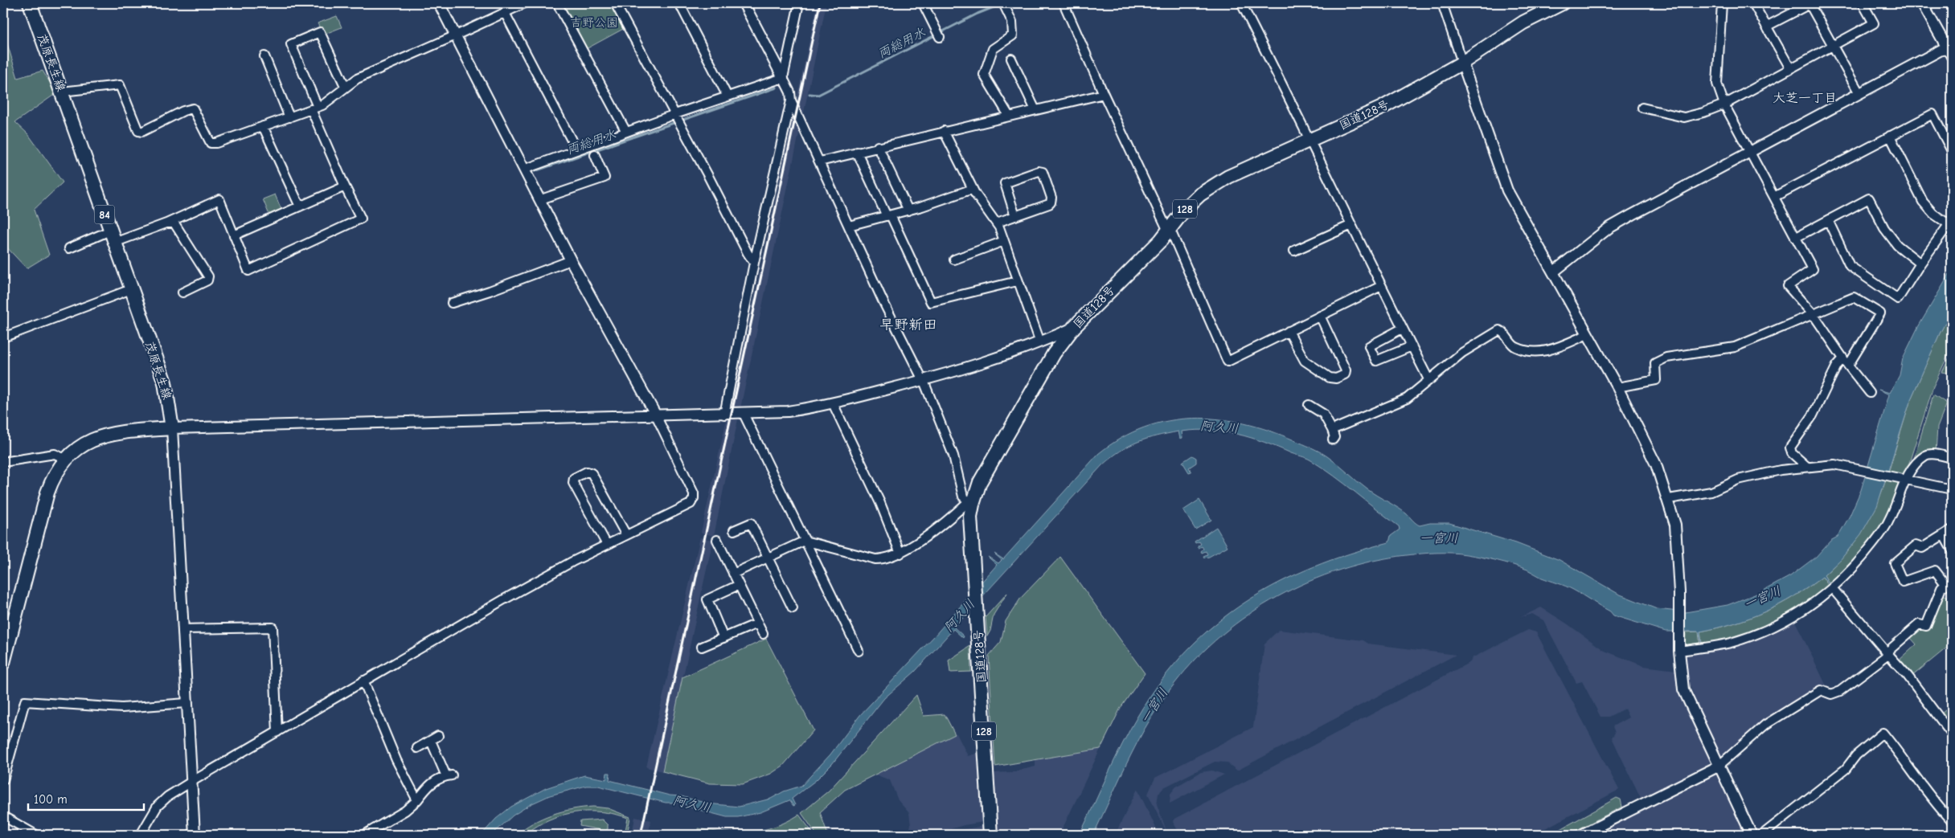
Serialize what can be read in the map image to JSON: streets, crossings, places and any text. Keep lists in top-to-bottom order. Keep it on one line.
{"streets":{"main road":["茂原長生線","国道128号","128","84"]},"districts":["大芝一丁目","早野新田"],"water":["両総用水","阿久川","一宮川"],"parks":["吉野公園"],"scale_bar":"100 m"}
